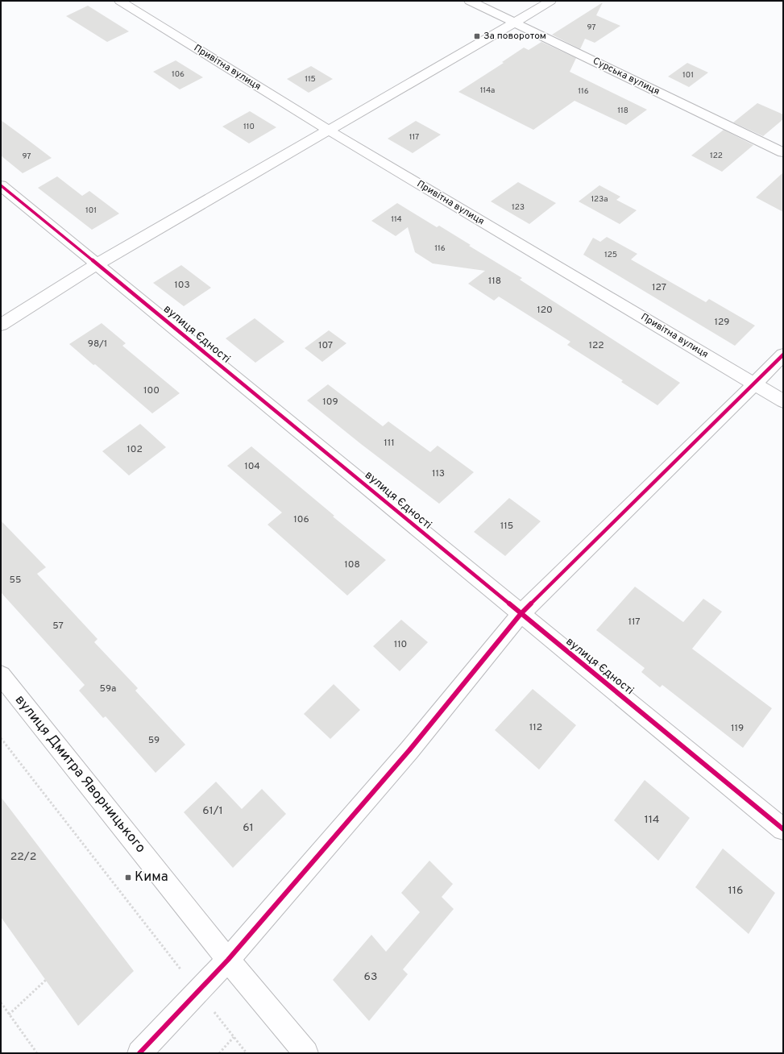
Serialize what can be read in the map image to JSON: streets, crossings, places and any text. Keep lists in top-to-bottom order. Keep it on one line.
{"streets":{"street":["Привітна вулиця","Сурська вулиця","вулиця Єдності","вулиця Дмитра Яворницького"]},"places":{"transit":["За поворотом","Кима"]},"house_numbers":["97","106","101","115","114а","116","118","110","117","122","97","123а","123","101","114","116","125","118","103","127","120","129","98/1","107","122","100","109","111","102","104","113","106","115","108","55","117","57","110","59а","112","119","59","61/1","114","61","22/2","116","63"]}
